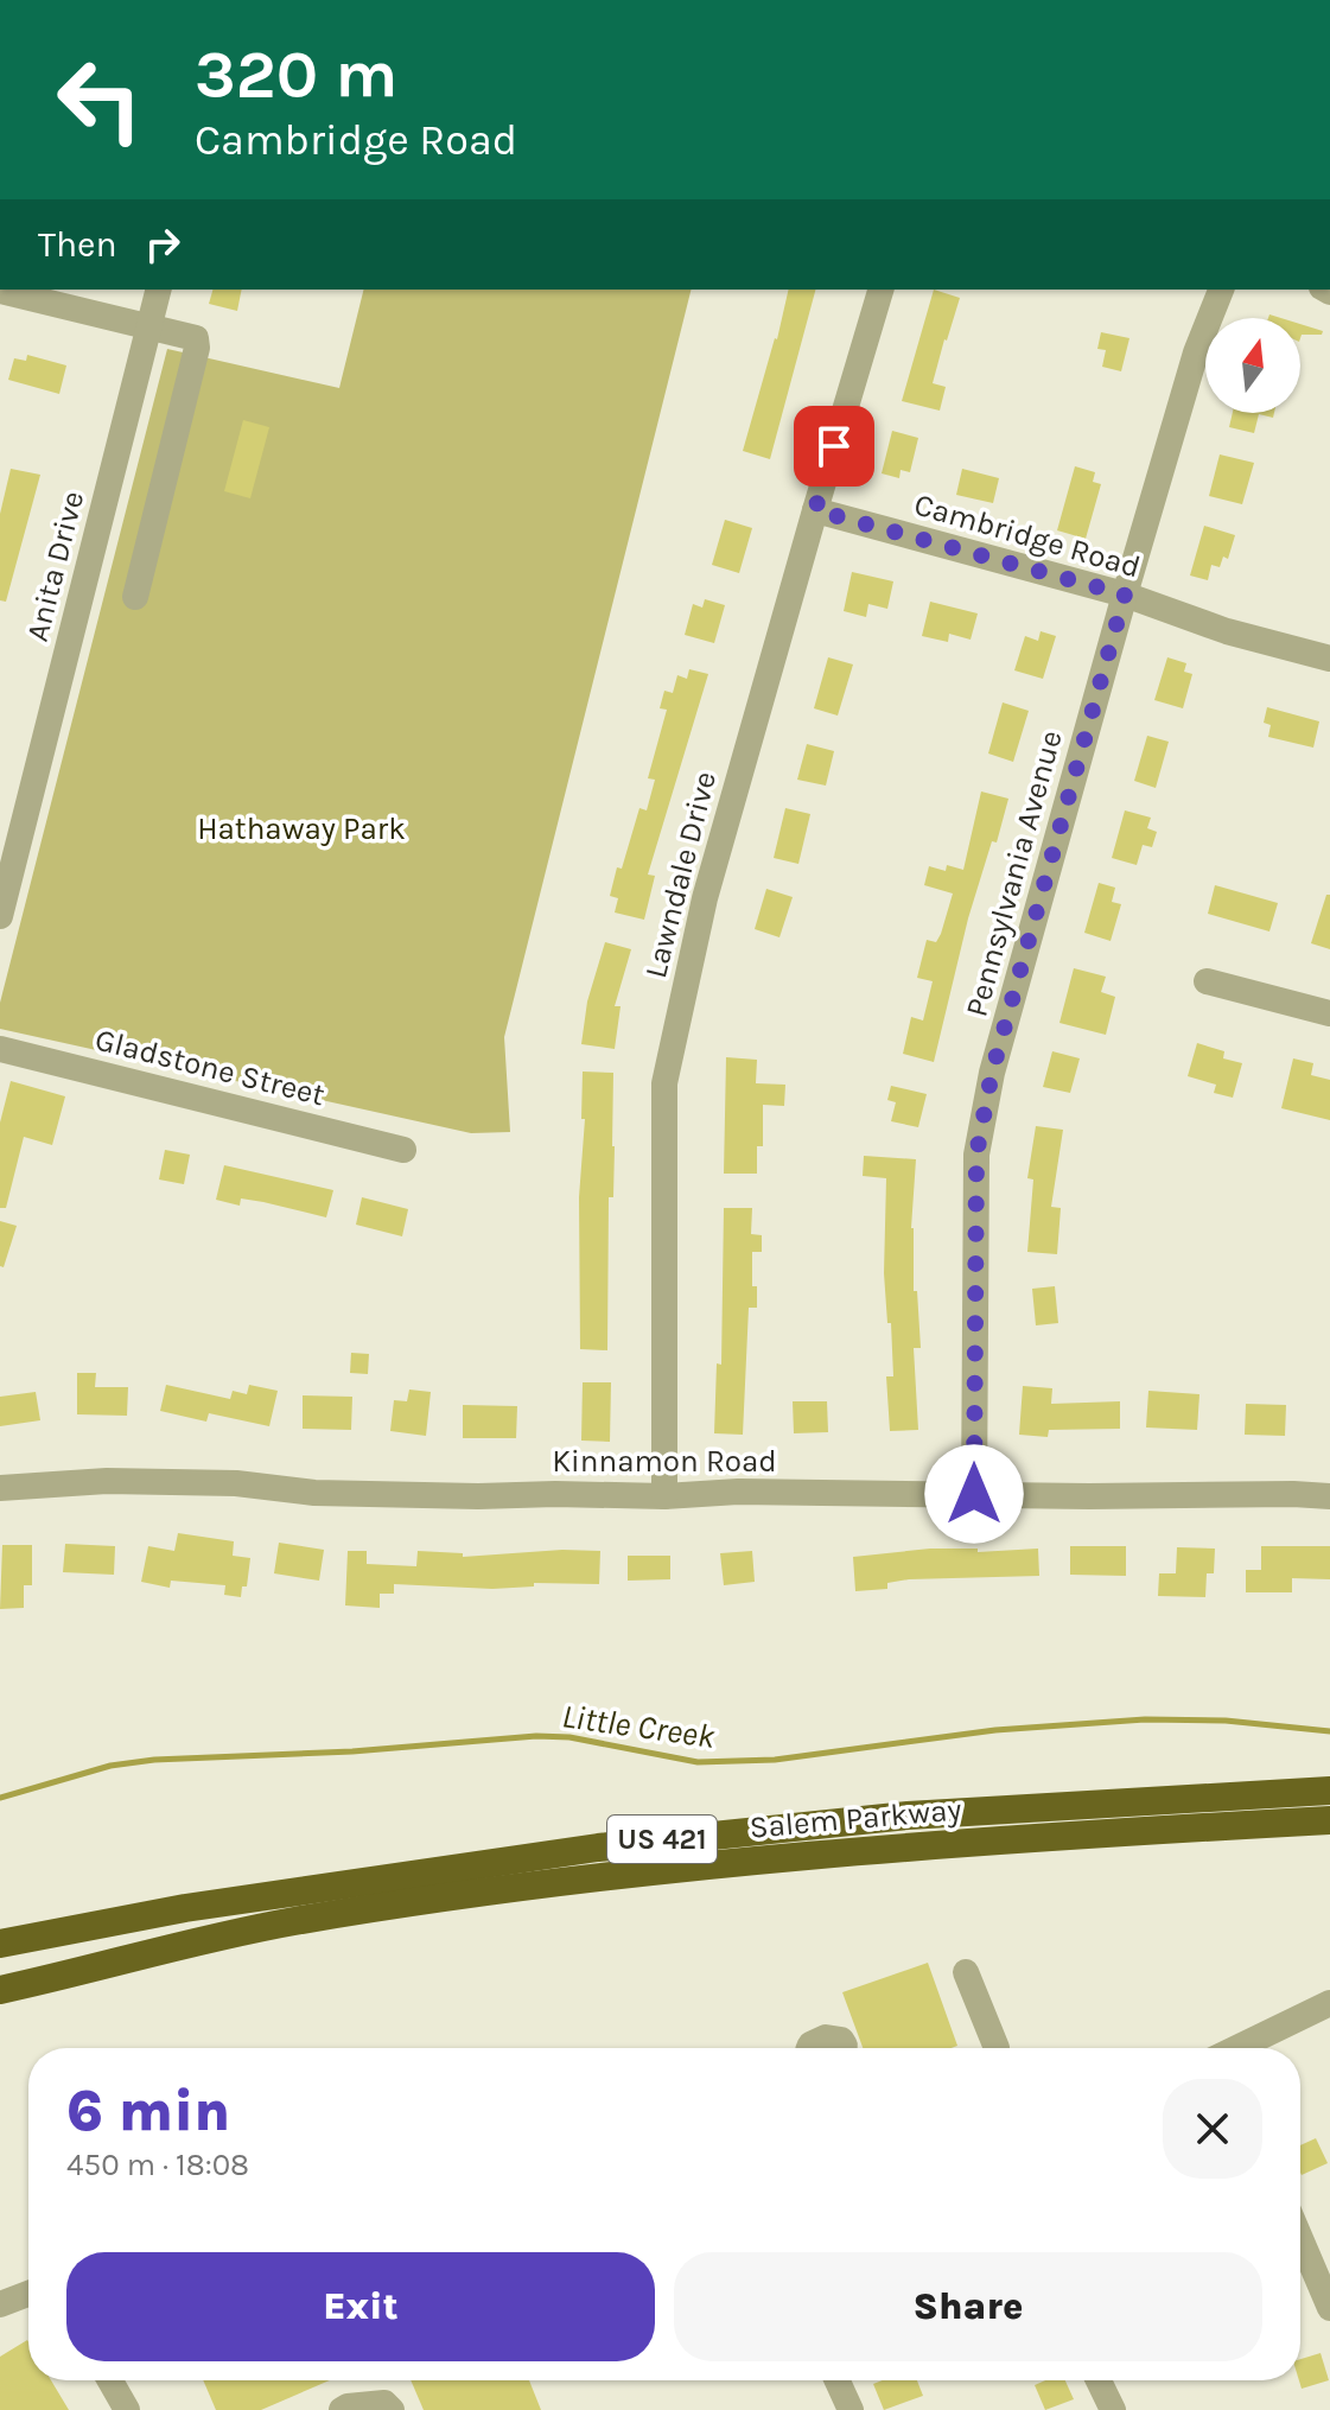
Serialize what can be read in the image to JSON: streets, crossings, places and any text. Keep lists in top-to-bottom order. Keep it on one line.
{"streets":{"highway":["Salem Parkway","US 421"],"street":["Cambridge Road","Anita Drive","Pennsylvania Avenue","Lawndale Drive","Gladstone Street","Kinnamon Road"]},"crossings":[["Cambridge Road","Pennsylvania Avenue"],["Cambridge Road","Lawndale Drive"],["Pennsylvania Avenue","Kinnamon Road"],["Lawndale Drive","Kinnamon Road"]],"water":["Little Creek"],"parks":["Hathaway Park"],"north":"top","page":{"turn":["320 m","Cambridge Road"],"then":"Then","heading":["6 min","450 m · 18:08"],"buttons":["Exit","Share"]}}
